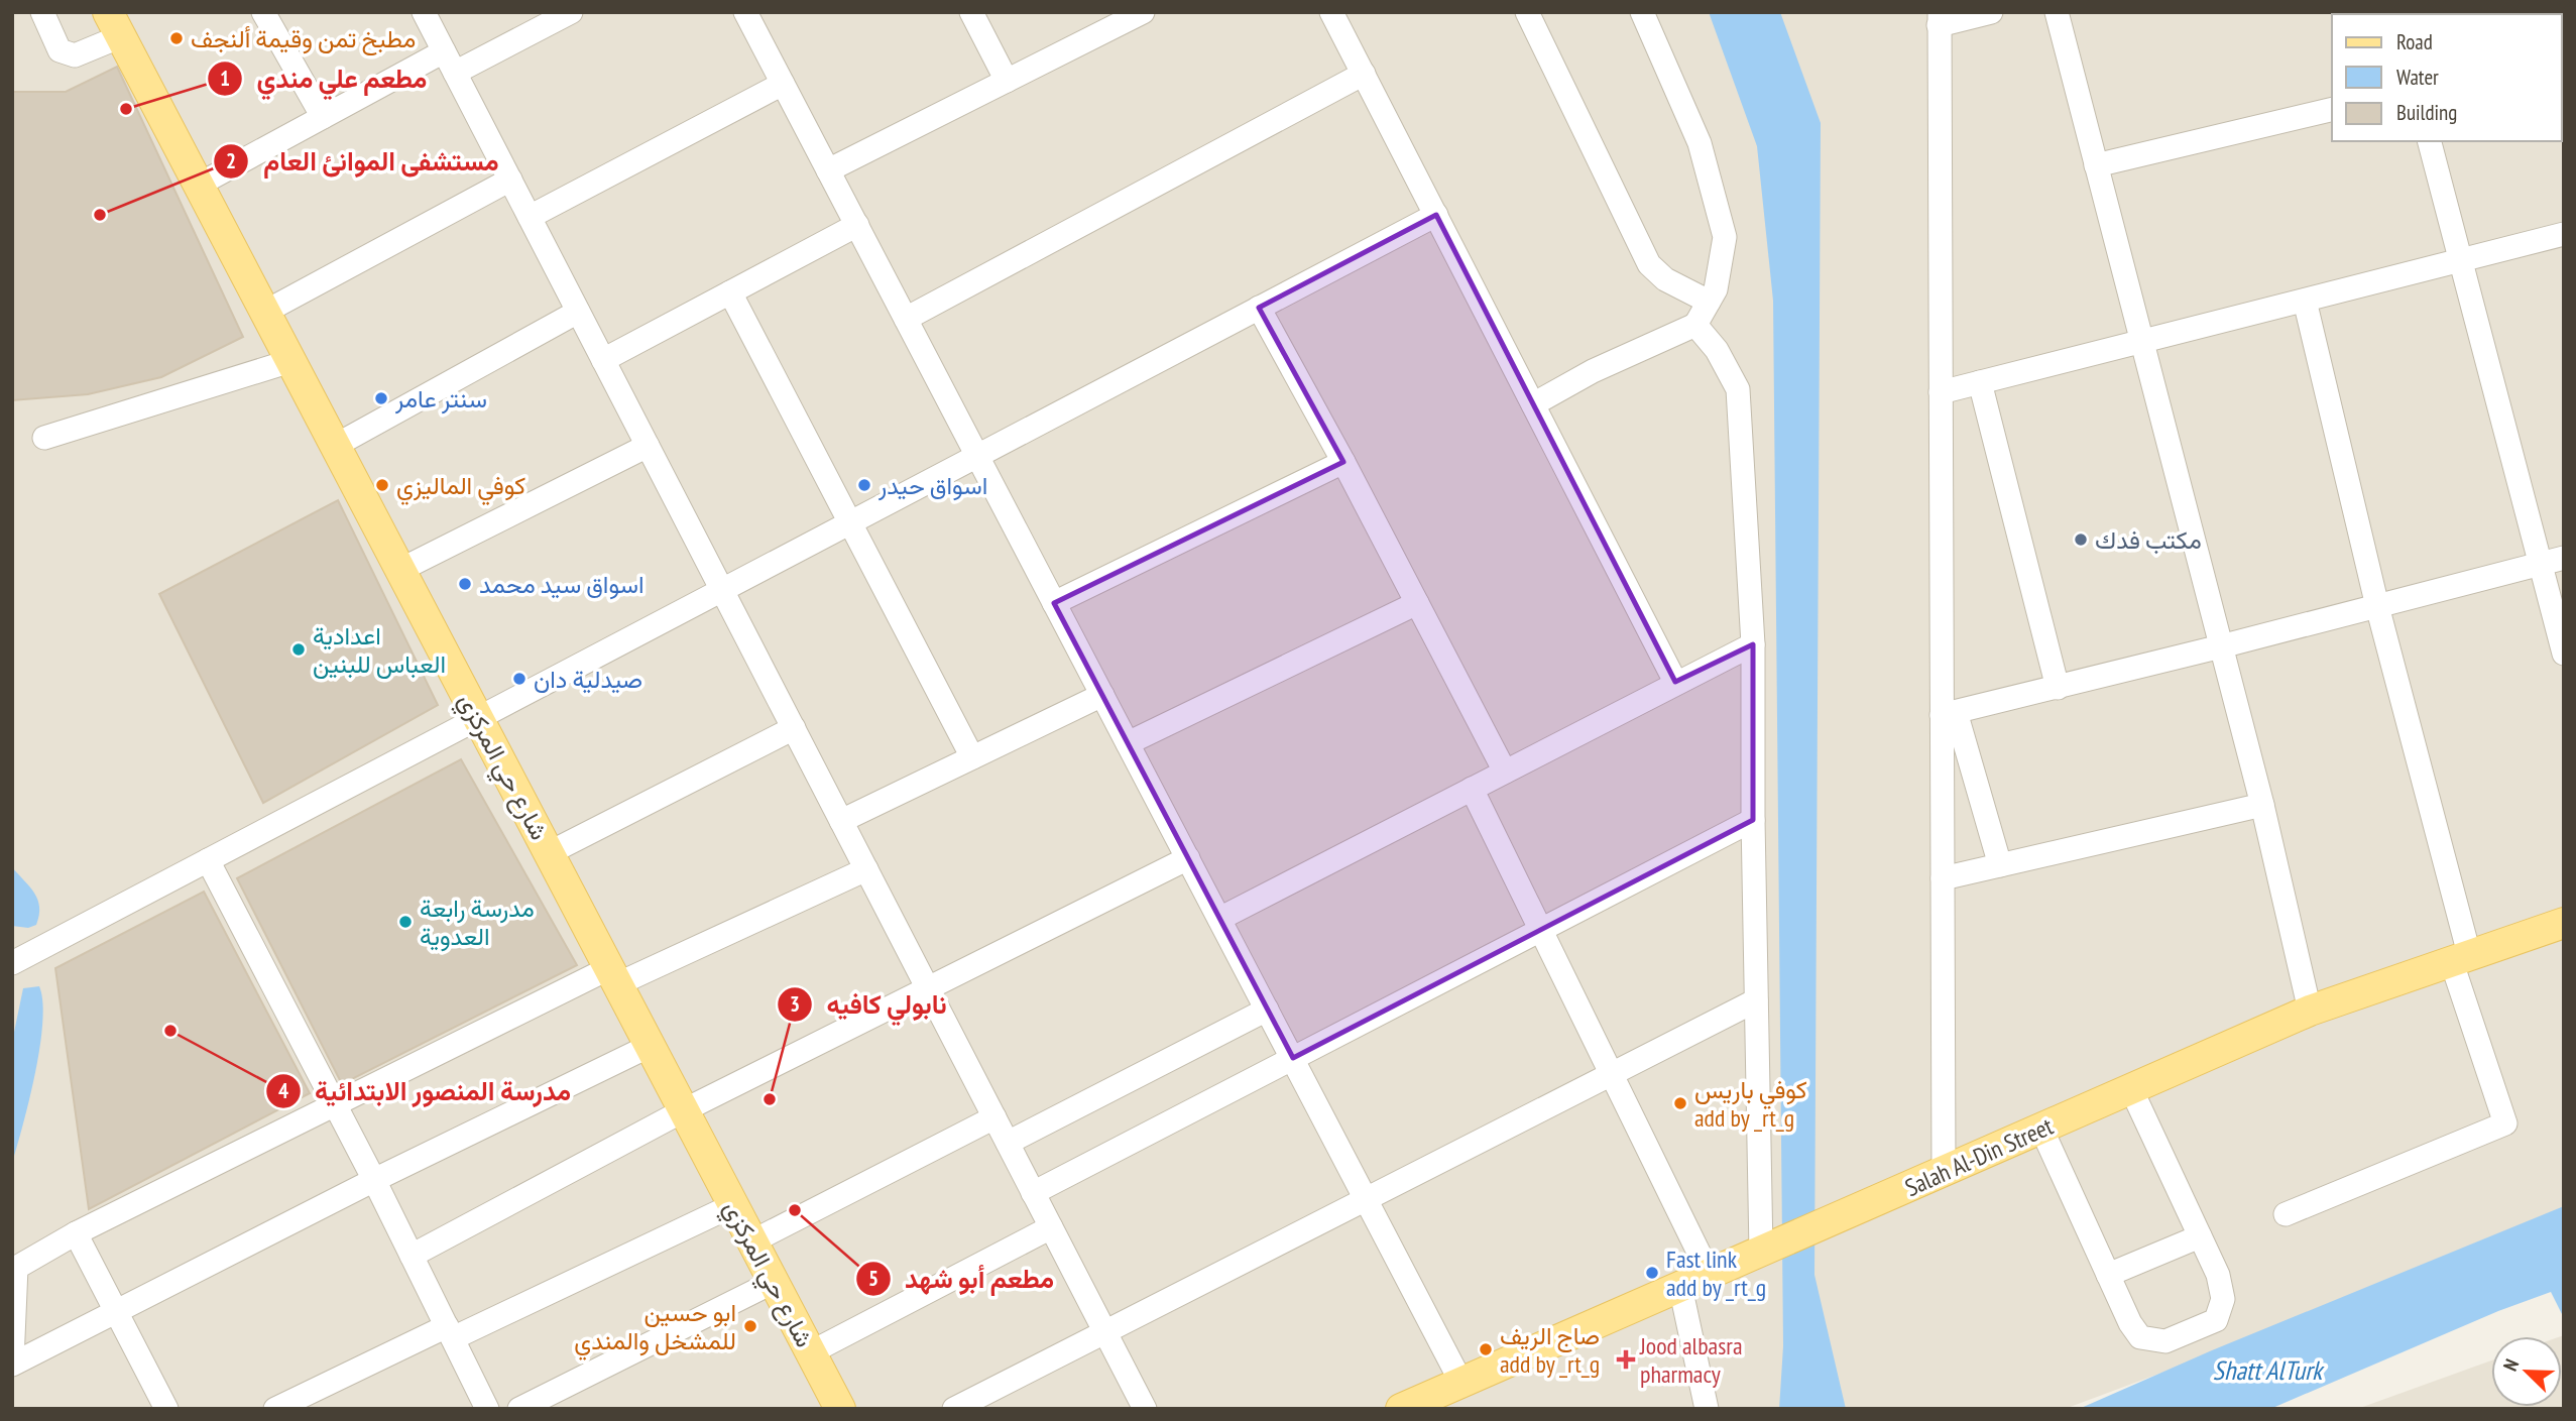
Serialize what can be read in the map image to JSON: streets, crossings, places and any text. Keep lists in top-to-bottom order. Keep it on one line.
{"streets":{"main road":["شارع حي المركزي","Salah Al-Din Street"]},"water":["Shatt AlTurk"],"places":{"other":["مطبخ تمن وقيمة ألنجف","مطعم علي مندي","مستشفى الموانئ العام","سنتر عامر","كوفي الماليزي","اسواق حيدر","مكتب فدك","اسواق سيد محمد","اعدادية العباس للبنين","صيدلية دان","مدرسة رابعة العدوية","مدرسة المنصور الابتدائية","نابولي كافيه","كوفي باريس add by _rt_g","مطعم أبو شهد","Fast link add by _rt_g","ابو حسين للمشخل والمندي","صاج الريف add by _rt_g"],"health":["Jood albasra pharmacy"]},"legend":["Road","Water","Building"],"north":"top left"}
